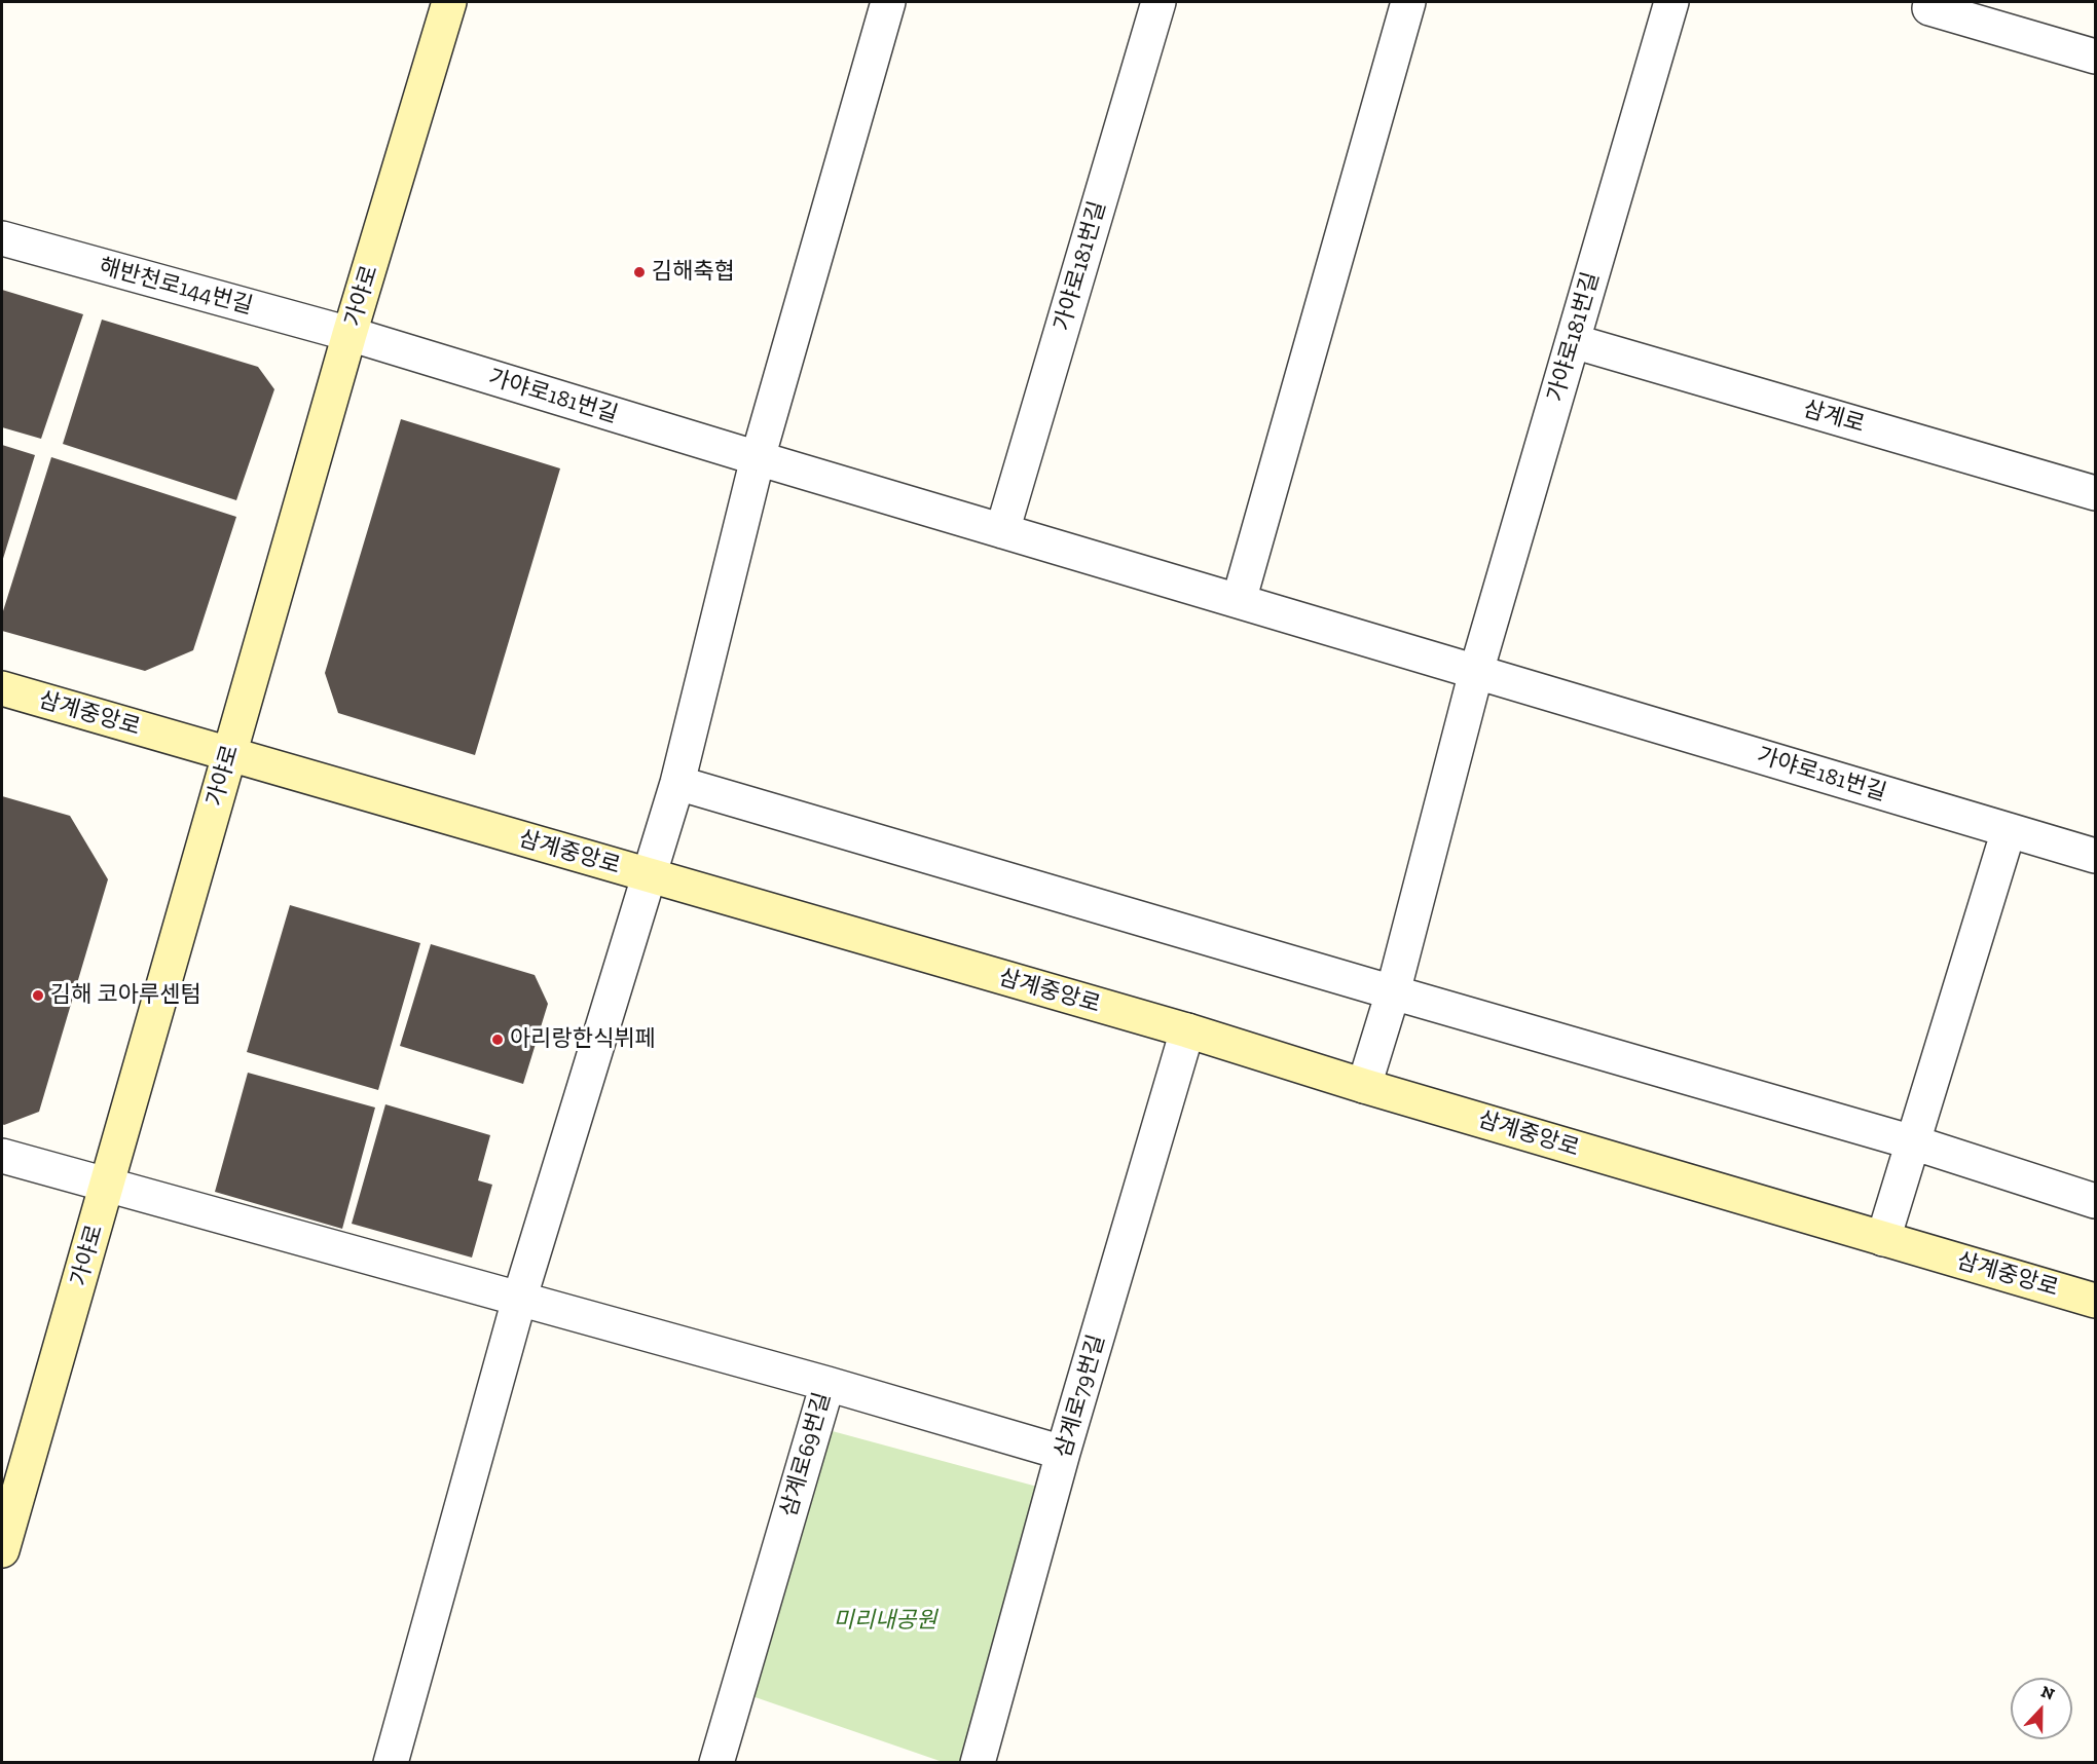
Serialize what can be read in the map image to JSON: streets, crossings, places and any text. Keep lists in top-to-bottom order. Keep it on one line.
{"streets":{"main road":["가야로","삼계중앙로"],"street":["가야로181번길","해반천로144번길","삼계로","삼계로79번길","삼계로69번길"]},"crossings":[["가야로181번길","해반천로144번길"],["가야로181번길","가야로"],["가야로181번길","삼계로"],["해반천로144번길","가야로"],["가야로","삼계중앙로"],["가야로","삼계로69번길"],["삼계중앙로","삼계로79번길"]],"parks":["미리내공원"],"places":["김해축협","김해 코아루센텀","아리랑한식뷔페"],"north":"top"}
